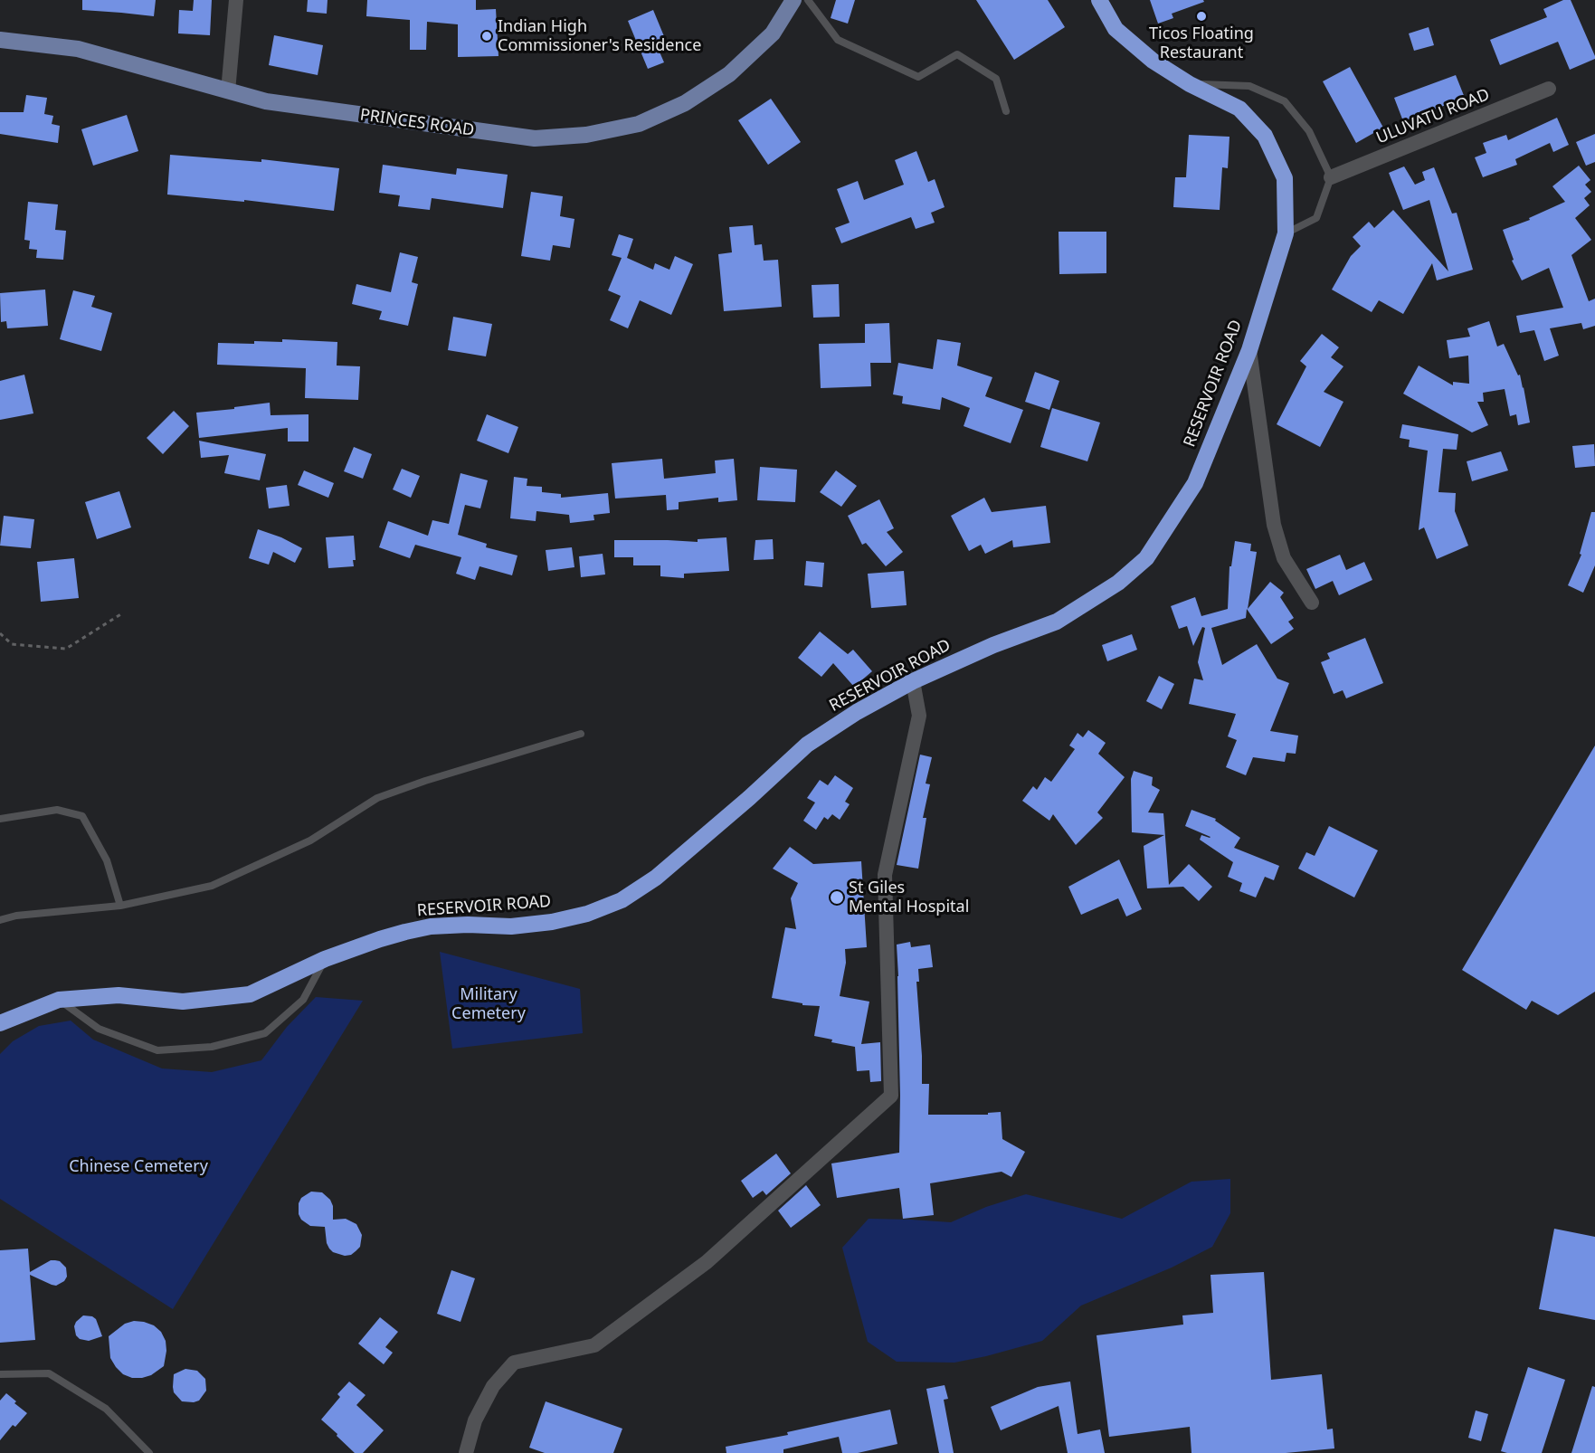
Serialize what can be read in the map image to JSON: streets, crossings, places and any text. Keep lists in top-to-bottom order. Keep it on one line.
{"streets":{"highway":["RESERVOIR ROAD"],"main road":["PRINCES ROAD"],"street":["ULUVATU ROAD"]},"parks":["Military Cemetery","Chinese Cemetery"],"places":["Ticos Floating Restaurant","Indian High Commissioner's Residence","St Giles Mental Hospital"]}
